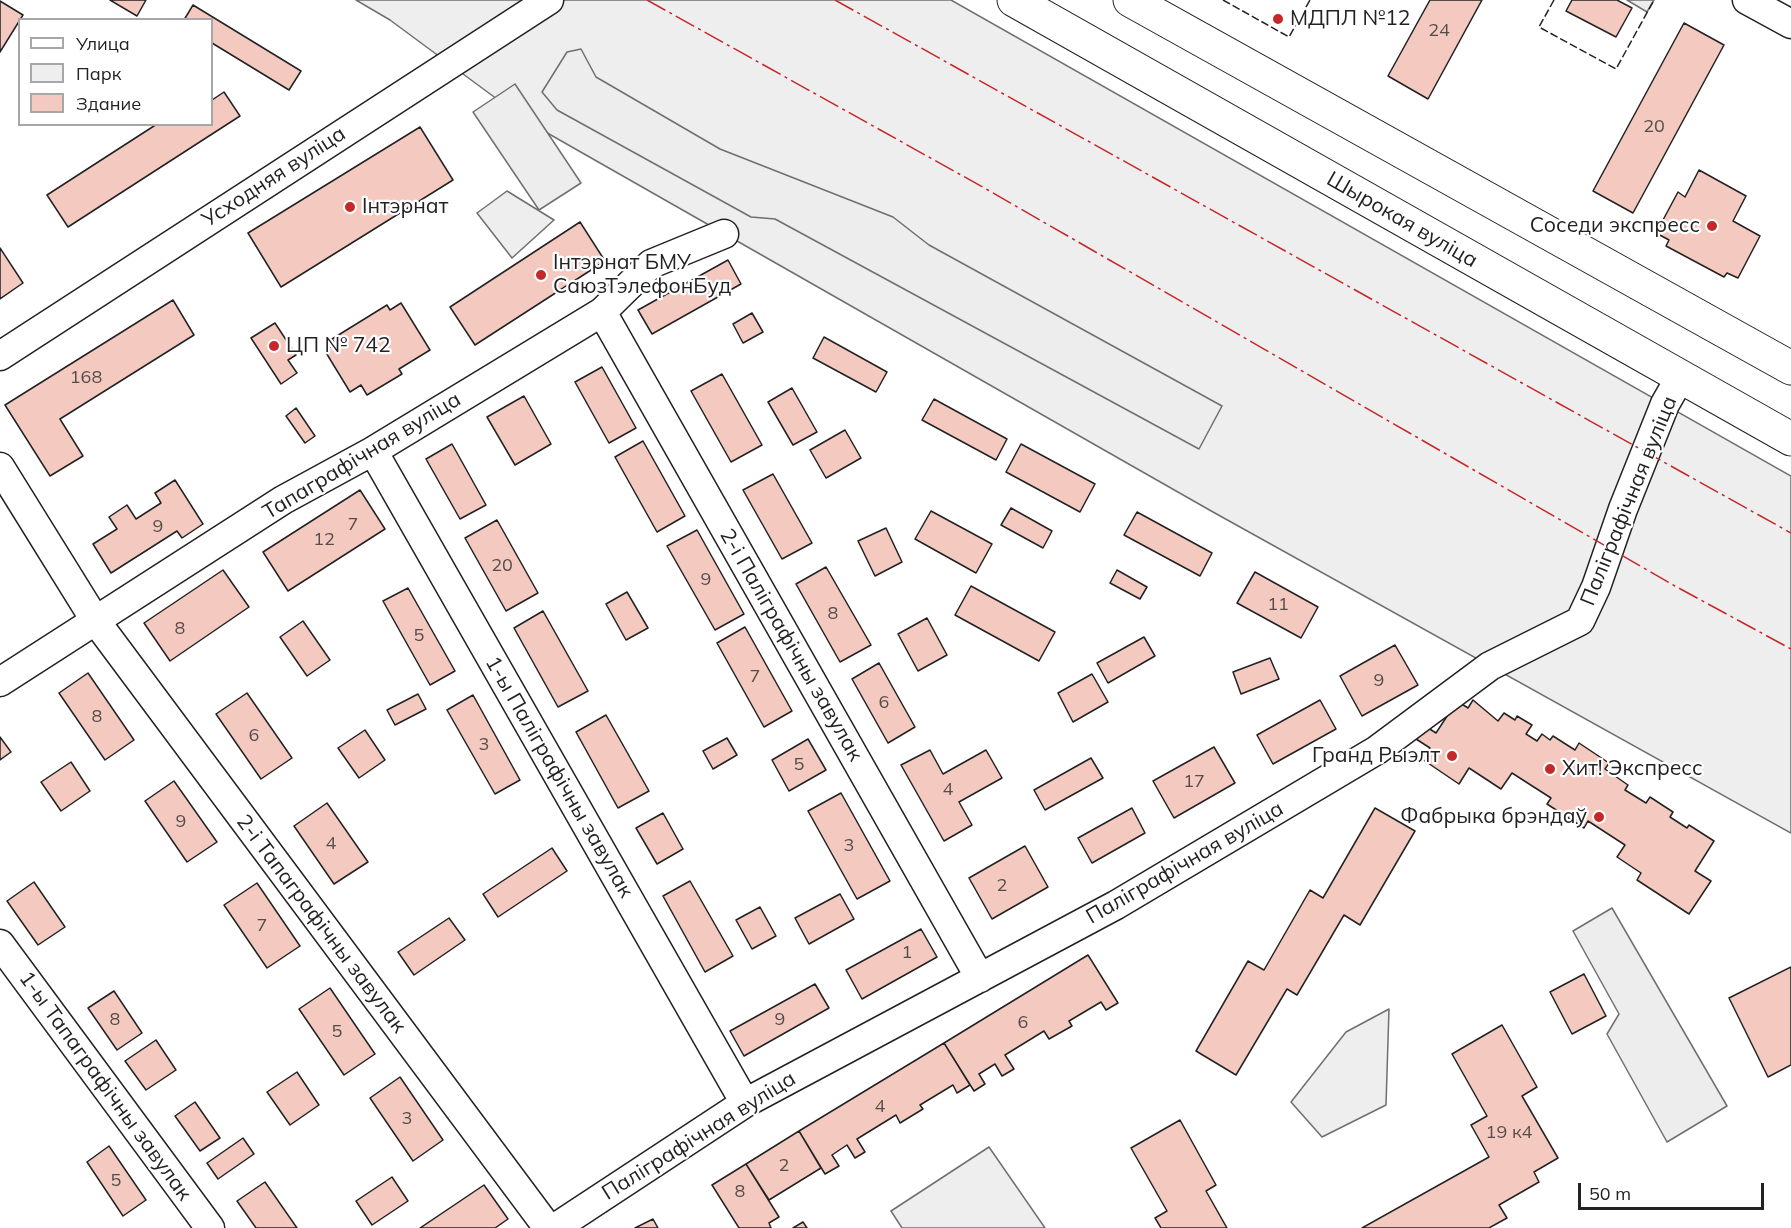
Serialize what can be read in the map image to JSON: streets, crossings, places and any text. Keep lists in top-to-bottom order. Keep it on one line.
{"streets":{"main road":["Шырокая вуліца"],"street":["Усходняя вуліца","Тапаграфічная вуліца","Паліграфічная вуліца","2-і Паліграфічны завулак","1-ы Паліграфічны завулак","2-і Тапаграфічны завулак","1-ы Тапаграфічны завулак"]},"crossings":[["Шырокая вуліца","Паліграфічная вуліца"],["Тапаграфічная вуліца","2-і Паліграфічны завулак"],["Тапаграфічная вуліца","1-ы Паліграфічны завулак"],["Тапаграфічная вуліца","2-і Тапаграфічны завулак"],["Паліграфічная вуліца","2-і Паліграфічны завулак"],["Паліграфічная вуліца","1-ы Паліграфічны завулак"]],"places":["МДПЛ №12","Інтэрнат","Соседи экспресс","Інтэрнат БМУ СаюзТэлефонБуд","ЦП № 742","Гранд Рыэлт","Хит! Экспресс","Фабрыка брэндаў"],"house_numbers":["24","20","168","7","9","12","20","9","11","8","8","5","7","9","6","8","6","3","5","17","4","9","4","3","2","7","1","8","9","6","5","4","3","19 к4","2","5","8"],"legend":["Улица","Парк","Здание"],"scale_bar":"50 m"}
